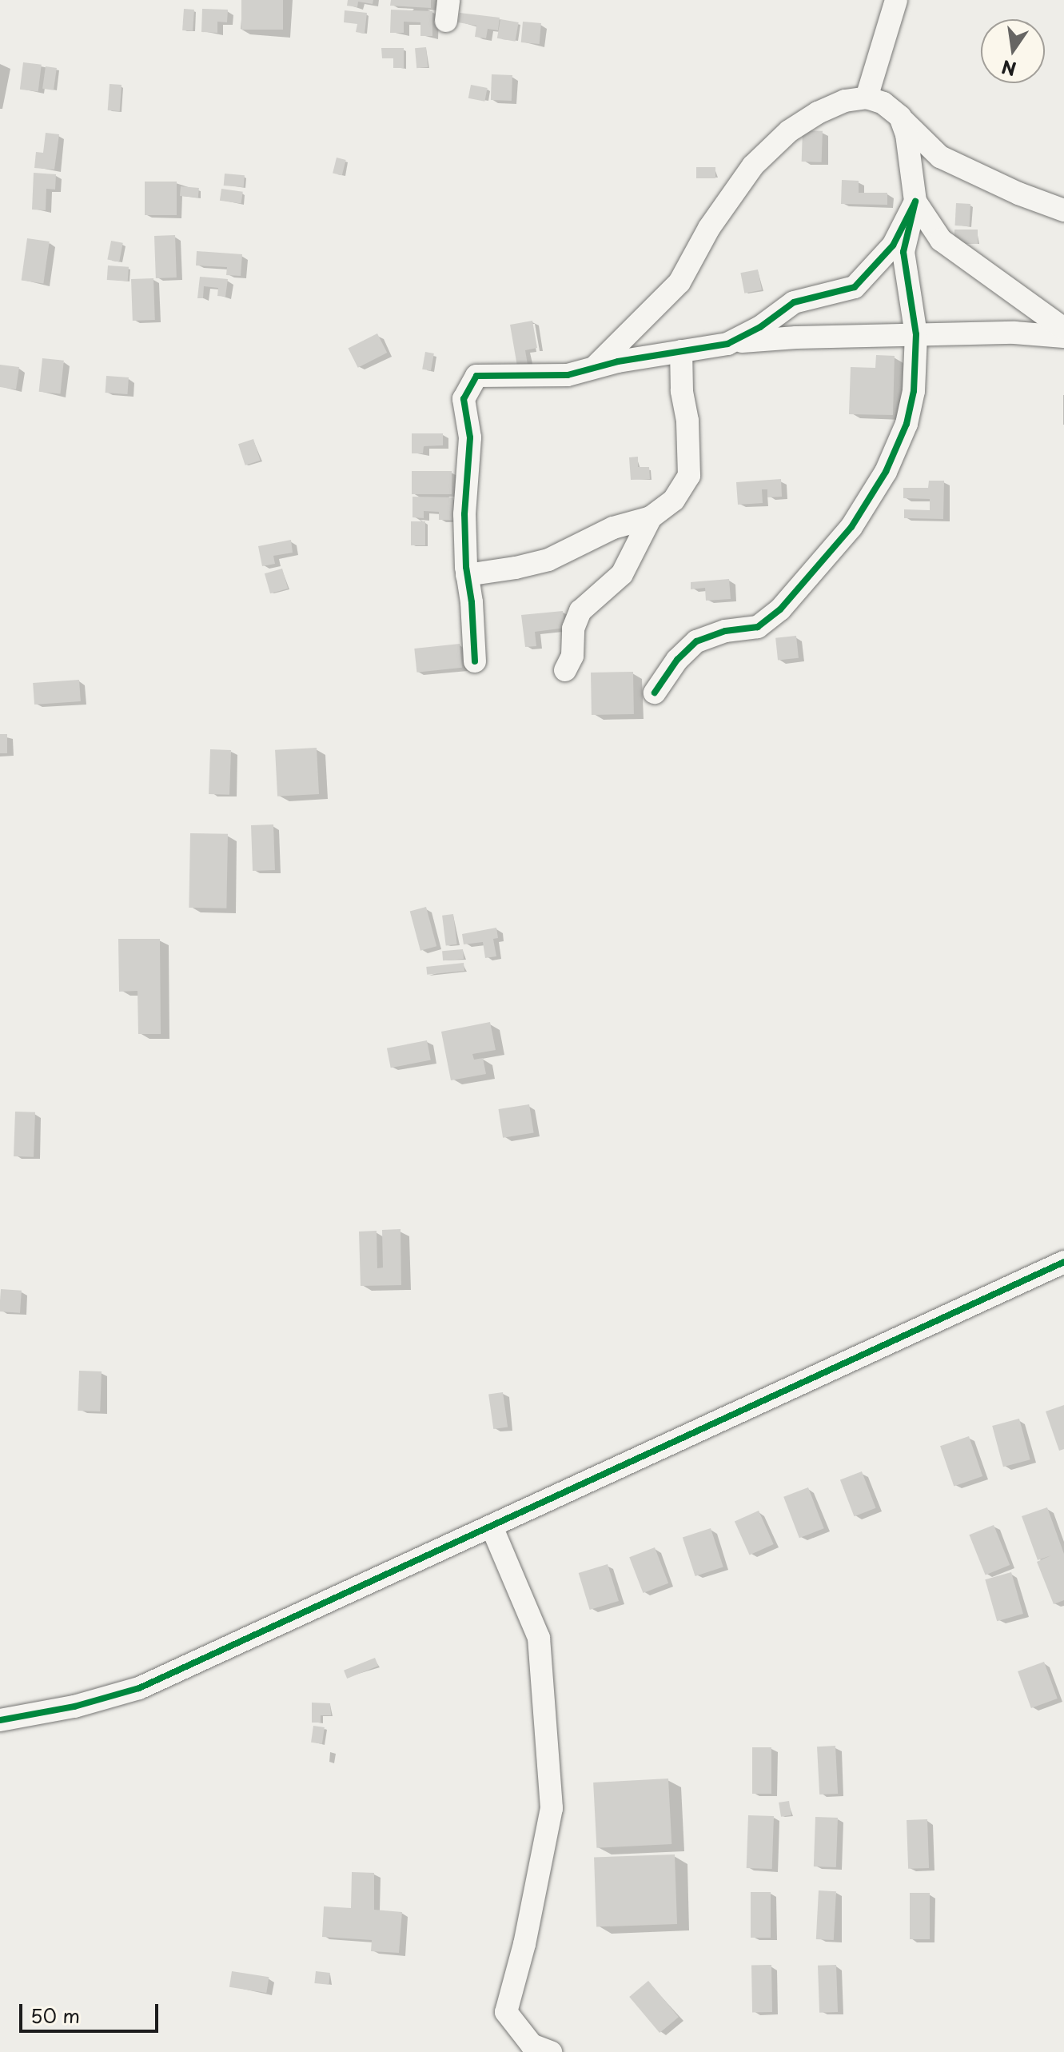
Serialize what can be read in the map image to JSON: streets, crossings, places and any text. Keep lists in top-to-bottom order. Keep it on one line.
{"scale_bar":"50 m","north":"bottom"}
